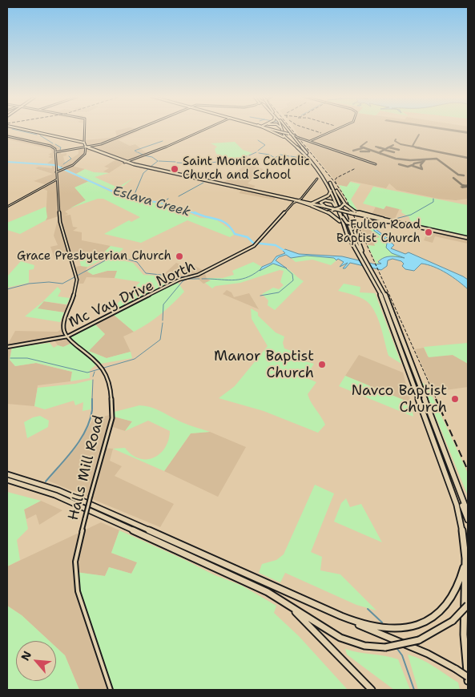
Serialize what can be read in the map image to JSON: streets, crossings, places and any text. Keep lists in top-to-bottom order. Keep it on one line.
{"streets":{"street":["Mc Vay Drive North","Halls Mill Road"]},"crossings":[["Mc Vay Drive North","Halls Mill Road"]],"water":["Eslava Creek"],"places":["Saint Monica Catholic Church and School","Fulton Road Baptist Church","Grace Presbyterian Church","Manor Baptist Church","Navco Baptist Church"],"north":"top left"}
